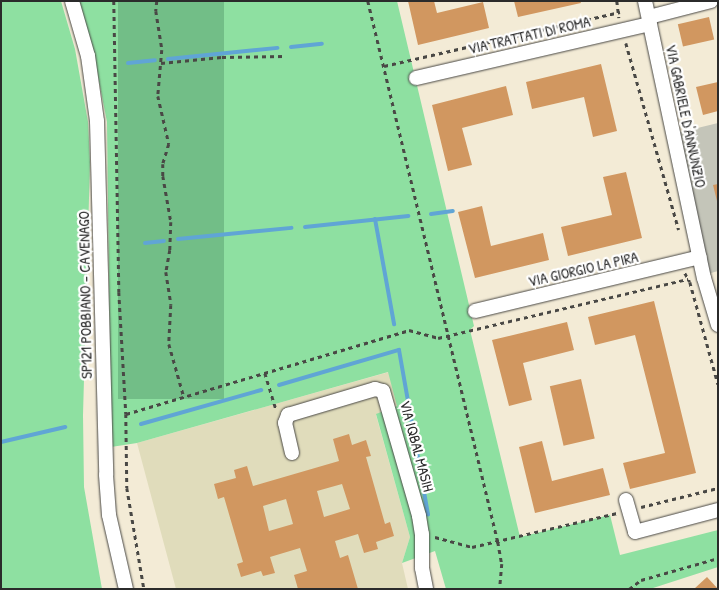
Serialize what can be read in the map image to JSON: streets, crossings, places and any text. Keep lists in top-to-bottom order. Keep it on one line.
{"streets":{"street":["VIA TRATTATI DI ROMA","VIA GABRIELE D'ANNUNZIO","VIA GIORGIO LA PIRA","SP121 POBBIANO - CAVENAGO","VIA IQBAL MASIH"]},"crossings":[["VIA TRATTATI DI ROMA","VIA GABRIELE D'ANNUNZIO"],["VIA GABRIELE D'ANNUNZIO","VIA GIORGIO LA PIRA"]]}
